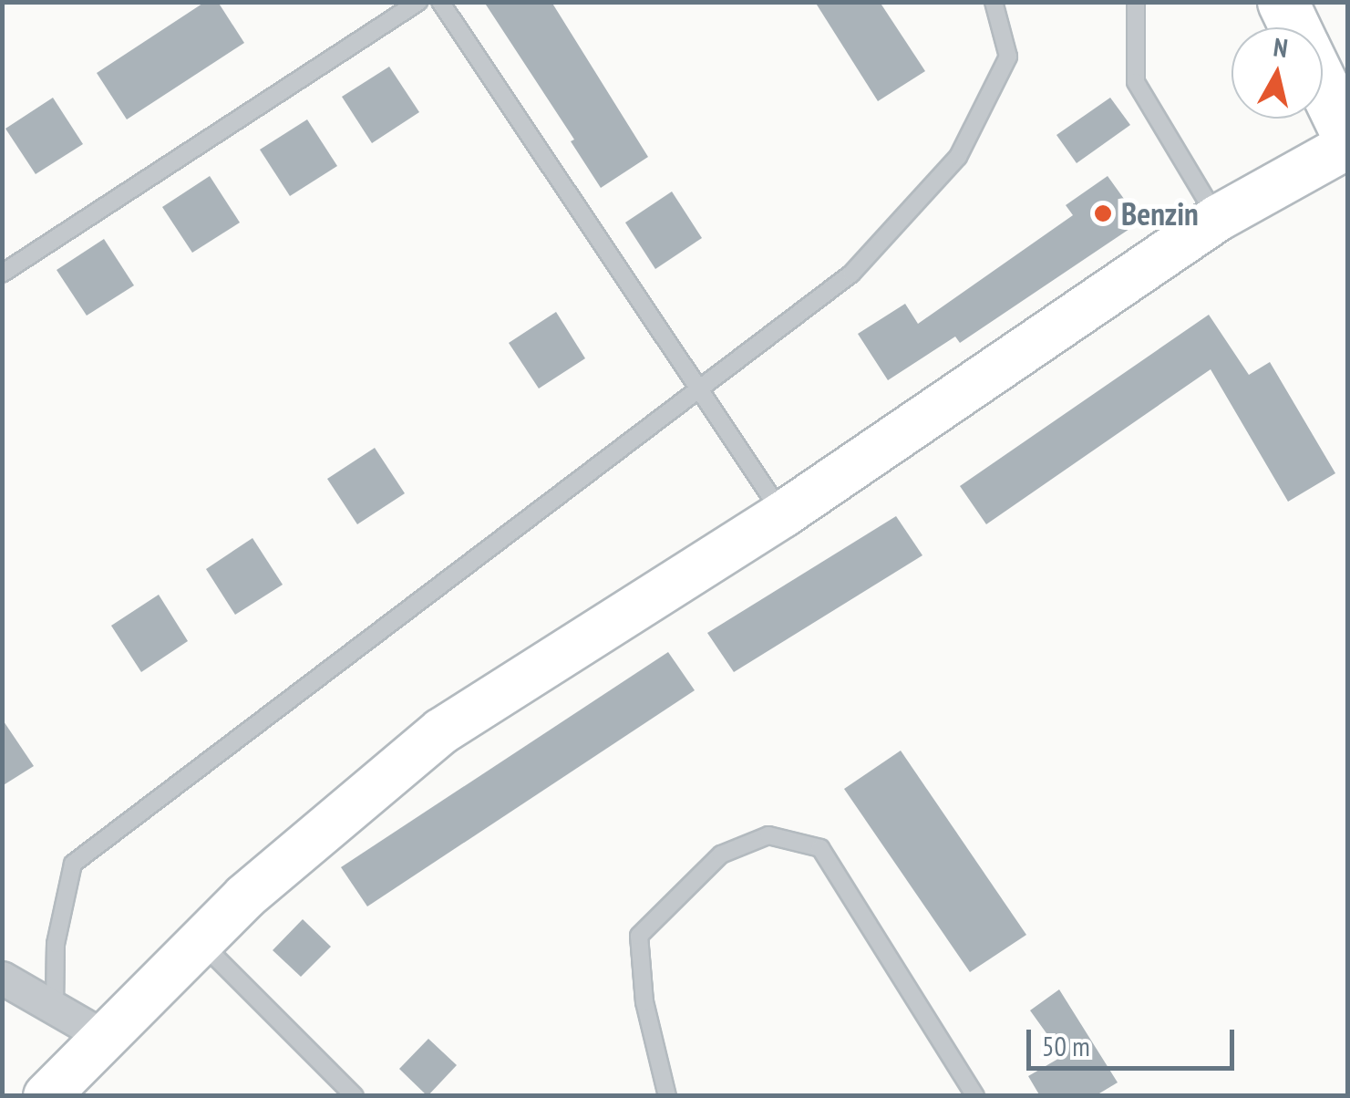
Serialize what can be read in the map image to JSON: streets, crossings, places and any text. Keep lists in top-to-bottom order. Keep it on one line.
{"places":["Benzin"],"scale_bar":"50 m","north":"top"}
